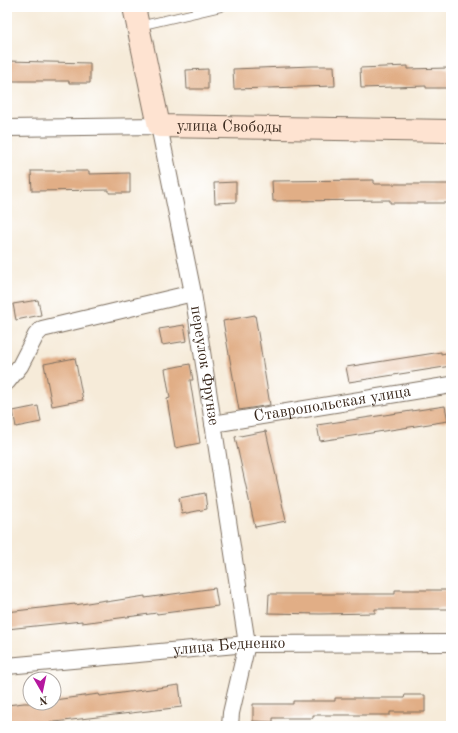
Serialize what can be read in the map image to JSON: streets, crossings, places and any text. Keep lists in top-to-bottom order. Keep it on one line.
{"streets":{"main road":["улица Свободы","переулок Фрунзе"],"street":["Ставропольская улица","улица Бедненко"]},"crossings":[["улица Свободы","переулок Фрунзе"],["переулок Фрунзе","Ставропольская улица"],["переулок Фрунзе","улица Бедненко"]],"north":"bottom"}
